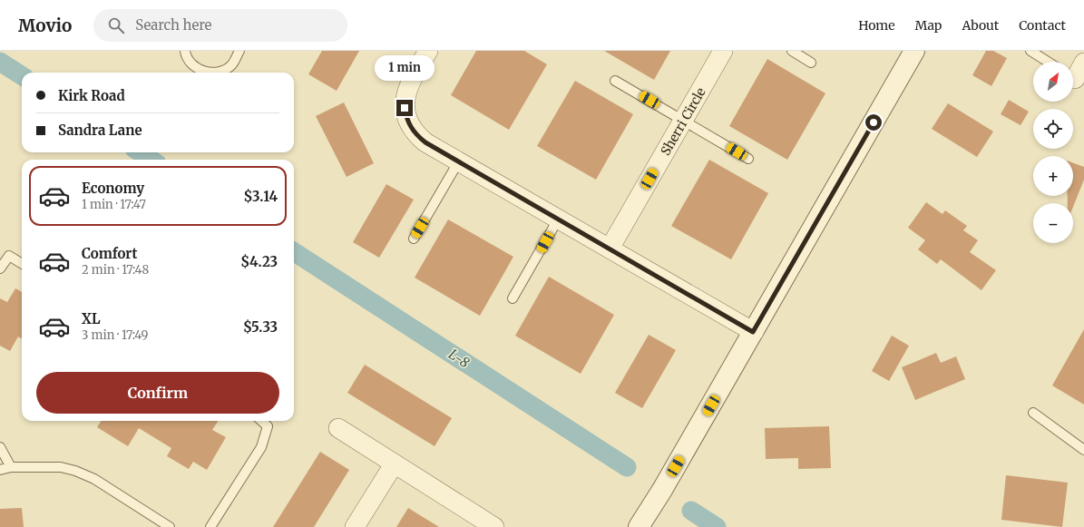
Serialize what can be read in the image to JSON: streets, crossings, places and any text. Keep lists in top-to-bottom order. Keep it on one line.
{"streets":{"street":["Sherri Circle"]},"water":["L-8"],"north":"top right","page":{"header":"Movio","search":"Search here","nav":["Home","Map","About","Contact"],"bubble":"1 min","map_buttons":["+","−"],"banner":["Kirk Road","Sandra Lane"],"list":[{"name":"Economy","note":"1 min · 17:47","value":"$3.14"},{"name":"Comfort","note":"2 min · 17:48","value":"$4.23"},{"name":"XL","note":"3 min · 17:49","value":"$5.33"}],"buttons":"Confirm"}}
